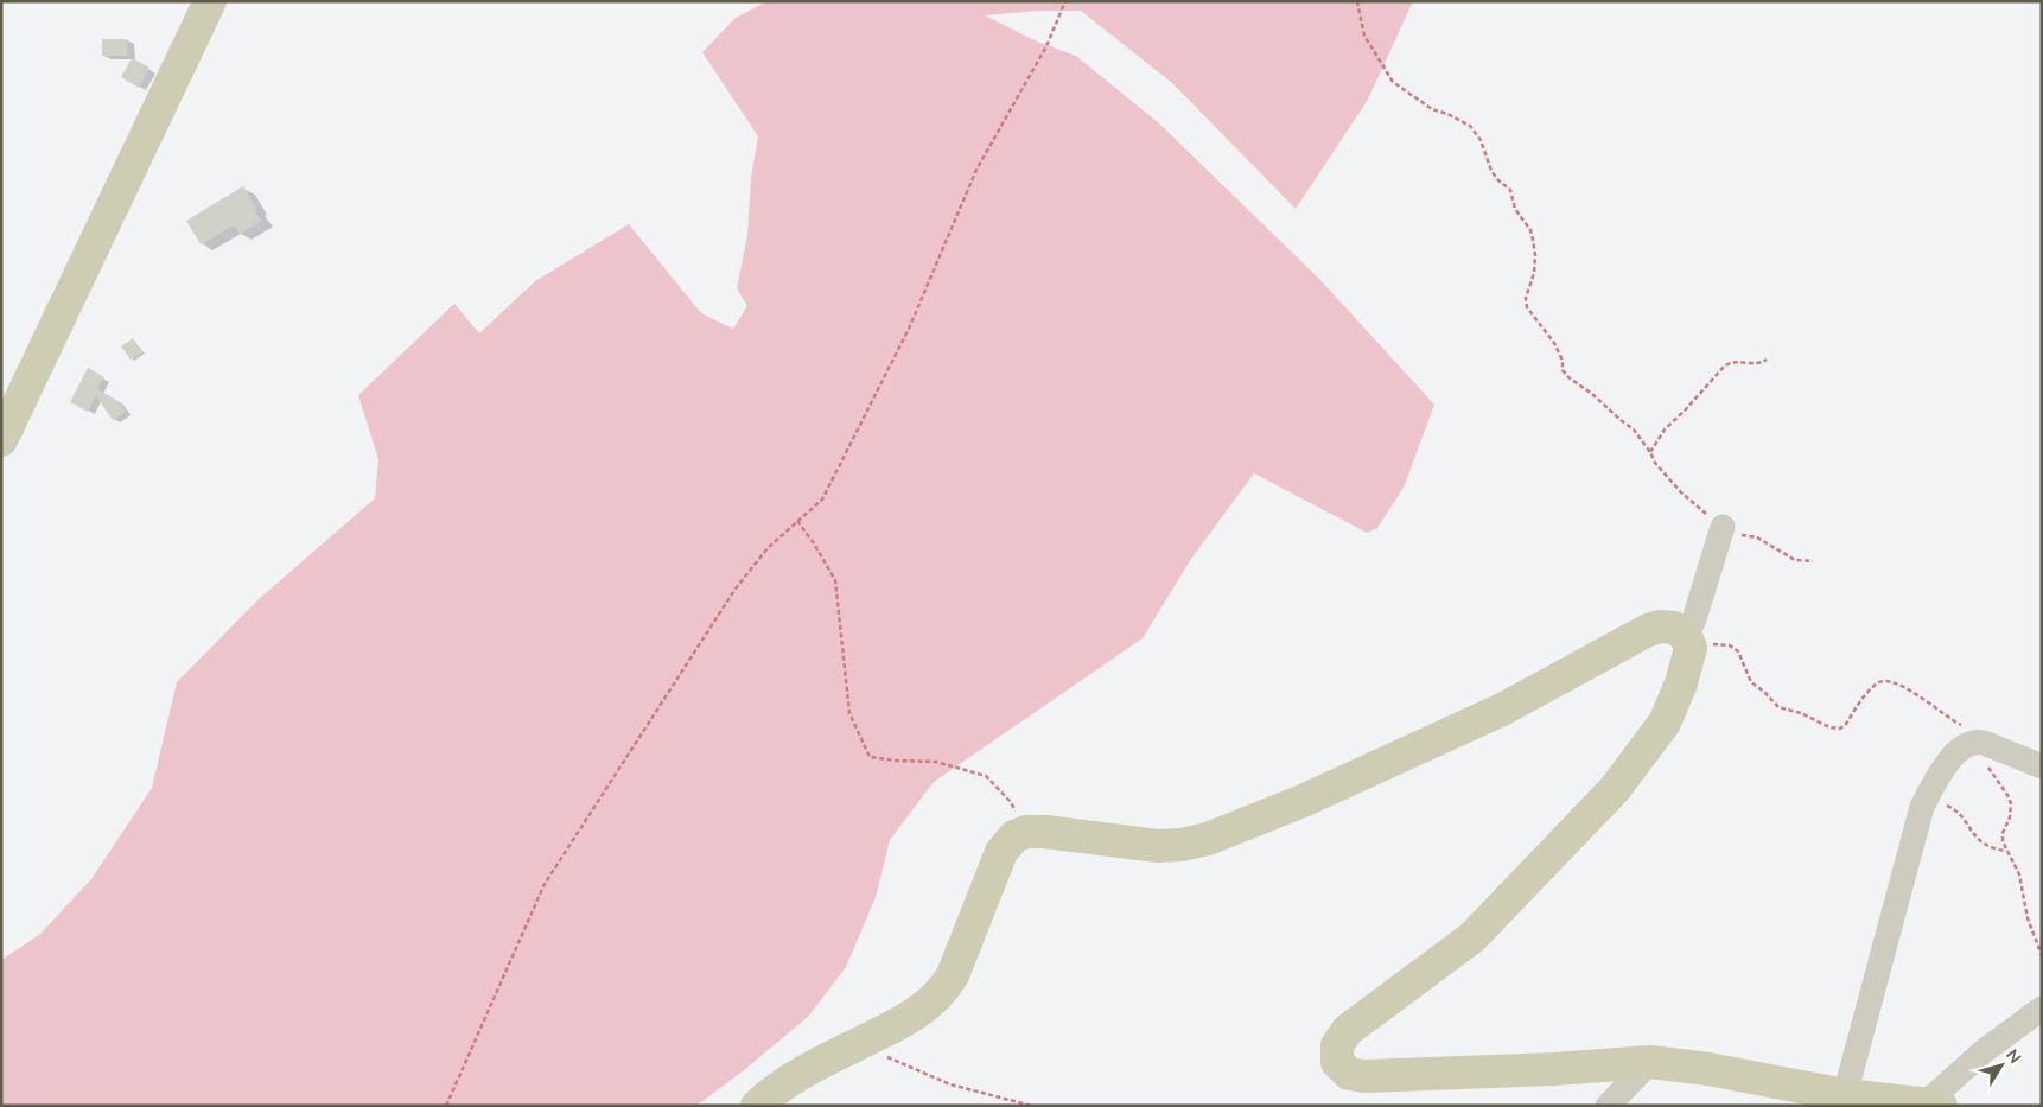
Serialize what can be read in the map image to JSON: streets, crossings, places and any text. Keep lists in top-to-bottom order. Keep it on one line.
{"north":"top right"}
